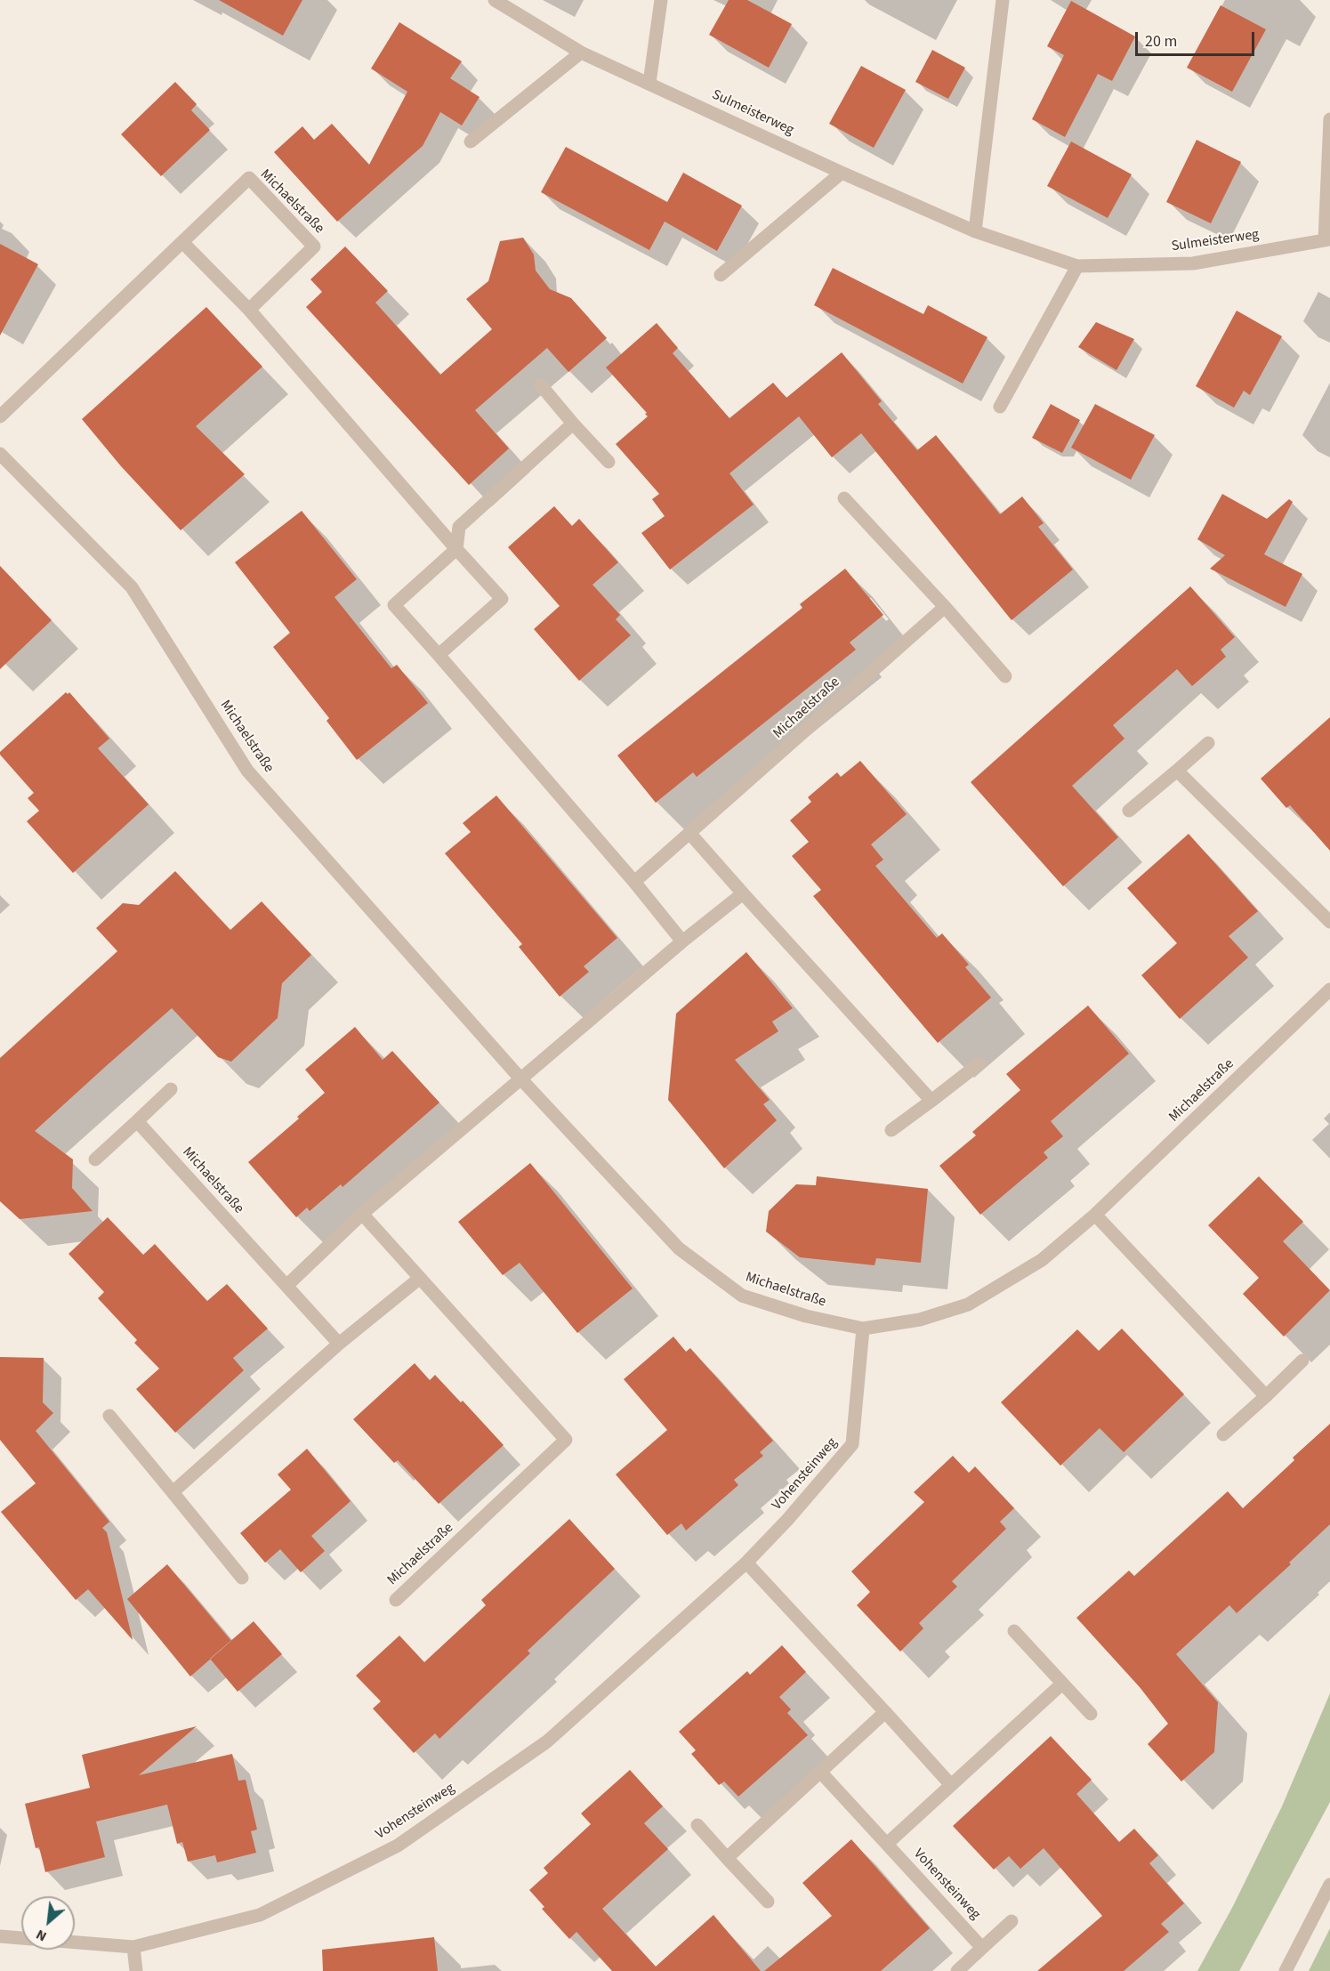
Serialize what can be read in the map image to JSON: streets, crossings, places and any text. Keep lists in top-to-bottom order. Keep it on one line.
{"streets":{"street":["Sulmeisterweg","Michaelstraße","Vohensteinweg"]},"crossings":[["Michaelstraße","Vohensteinweg"]],"scale_bar":"20 m","north":"bottom left"}
